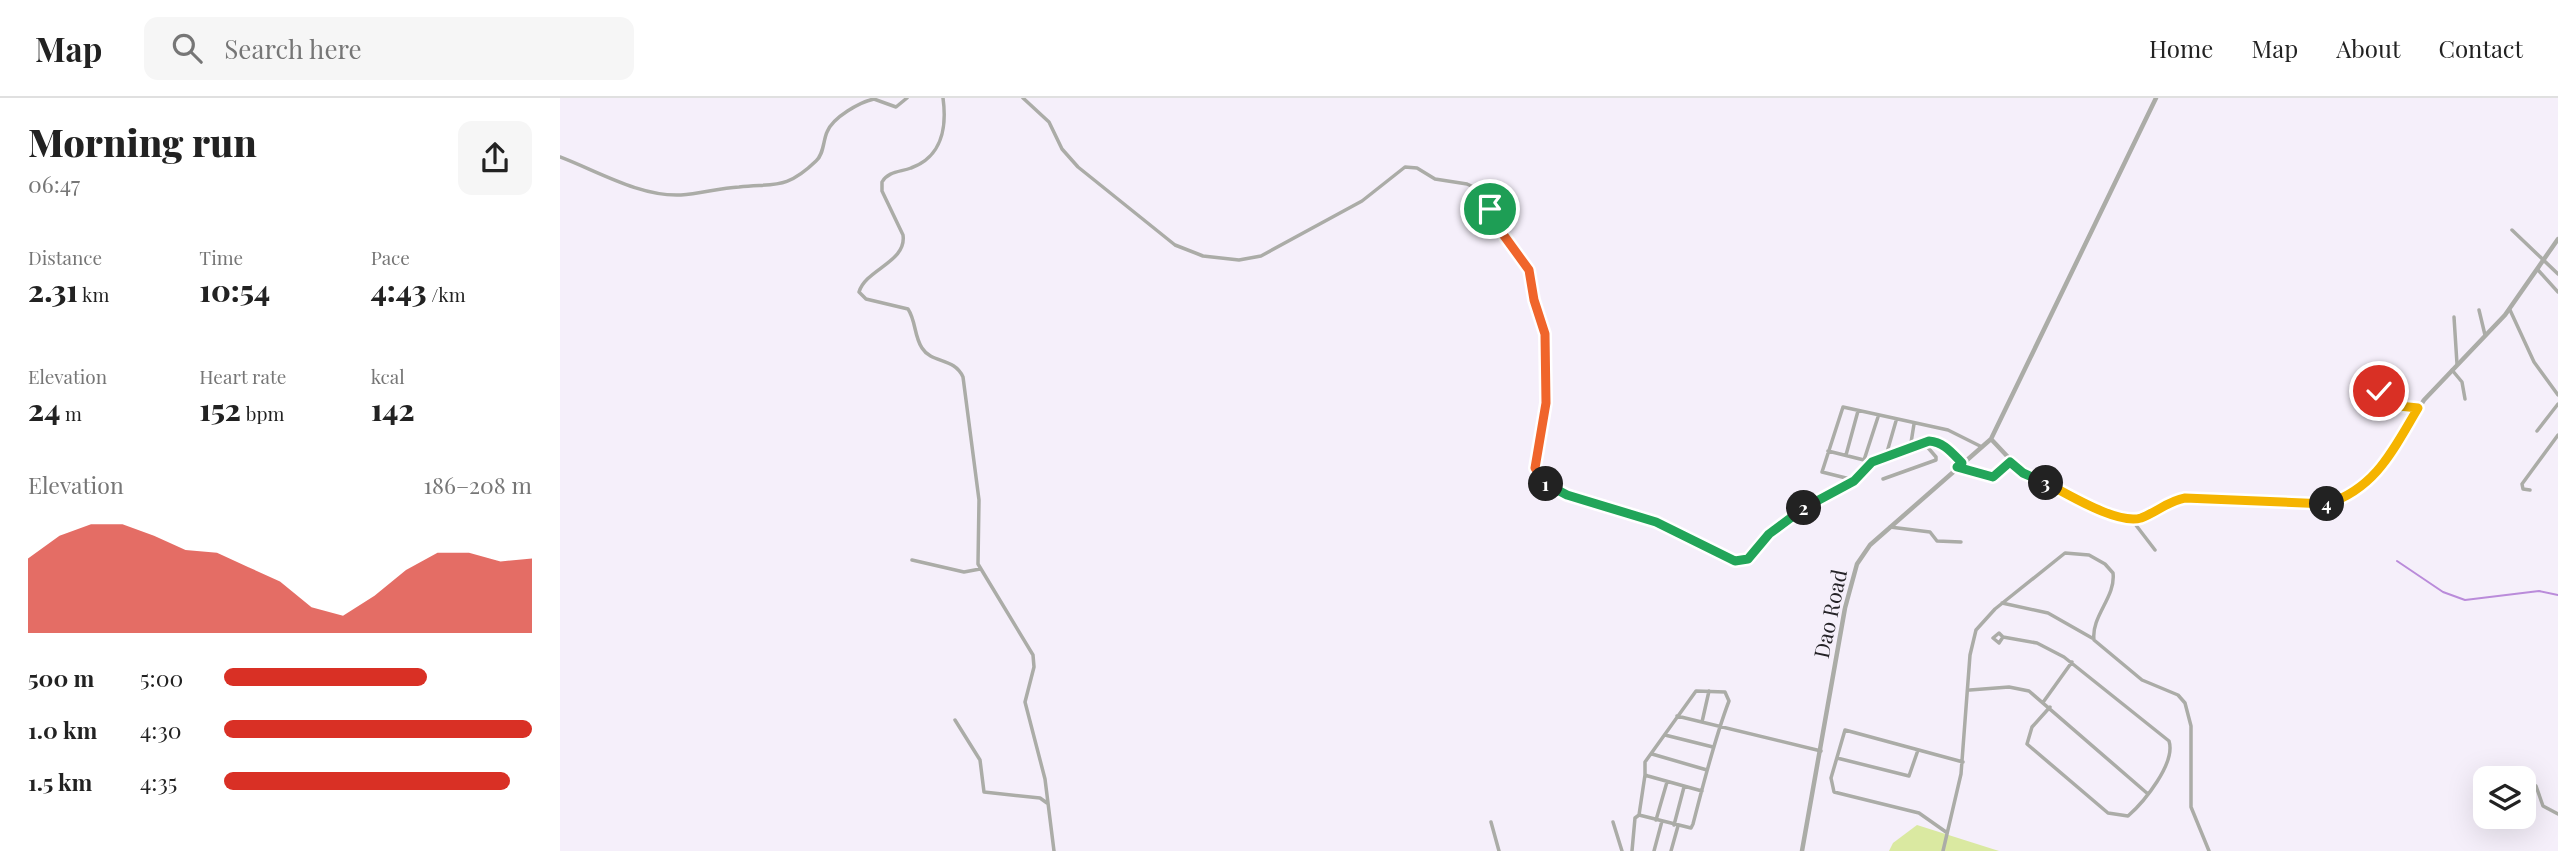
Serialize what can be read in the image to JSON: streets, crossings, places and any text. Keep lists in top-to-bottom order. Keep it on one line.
{"streets":{"street":["Dao Road"]},"page":{"header":"Map","search":"Search here","nav":["Home","Map","About","Contact"],"heading":["Morning run","06:47"],"stats":[["Distance","2.31 km"],["Time","10:54"],["Pace","4:43 /km"],["Elevation","24 m"],["Heart rate","152 bpm"],["kcal","142"]],"chart":["Elevation","186–208 m"],"pins":["3","1","4","2"],"list":[{"name":"500 m","note":"5:00"},{"name":"1.0 km","note":"4:30"},{"name":"1.5 km","note":"4:35"}]}}
